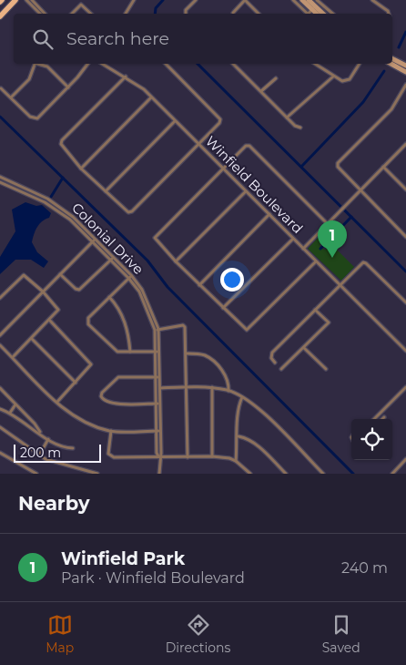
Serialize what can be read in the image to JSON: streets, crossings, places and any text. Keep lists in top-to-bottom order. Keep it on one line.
{"streets":{"street":["Winfield Boulevard","Colonial Drive"]},"scale_bar":"200 m","page":{"search":"Search here","pins":"1","scale":"200 m","heading":"Nearby","list":[{"mark":"1","name":"Winfield Park","note":"Park · Winfield Boulevard","value":"240 m"}],"nav":["Map","Directions","Saved"]}}
